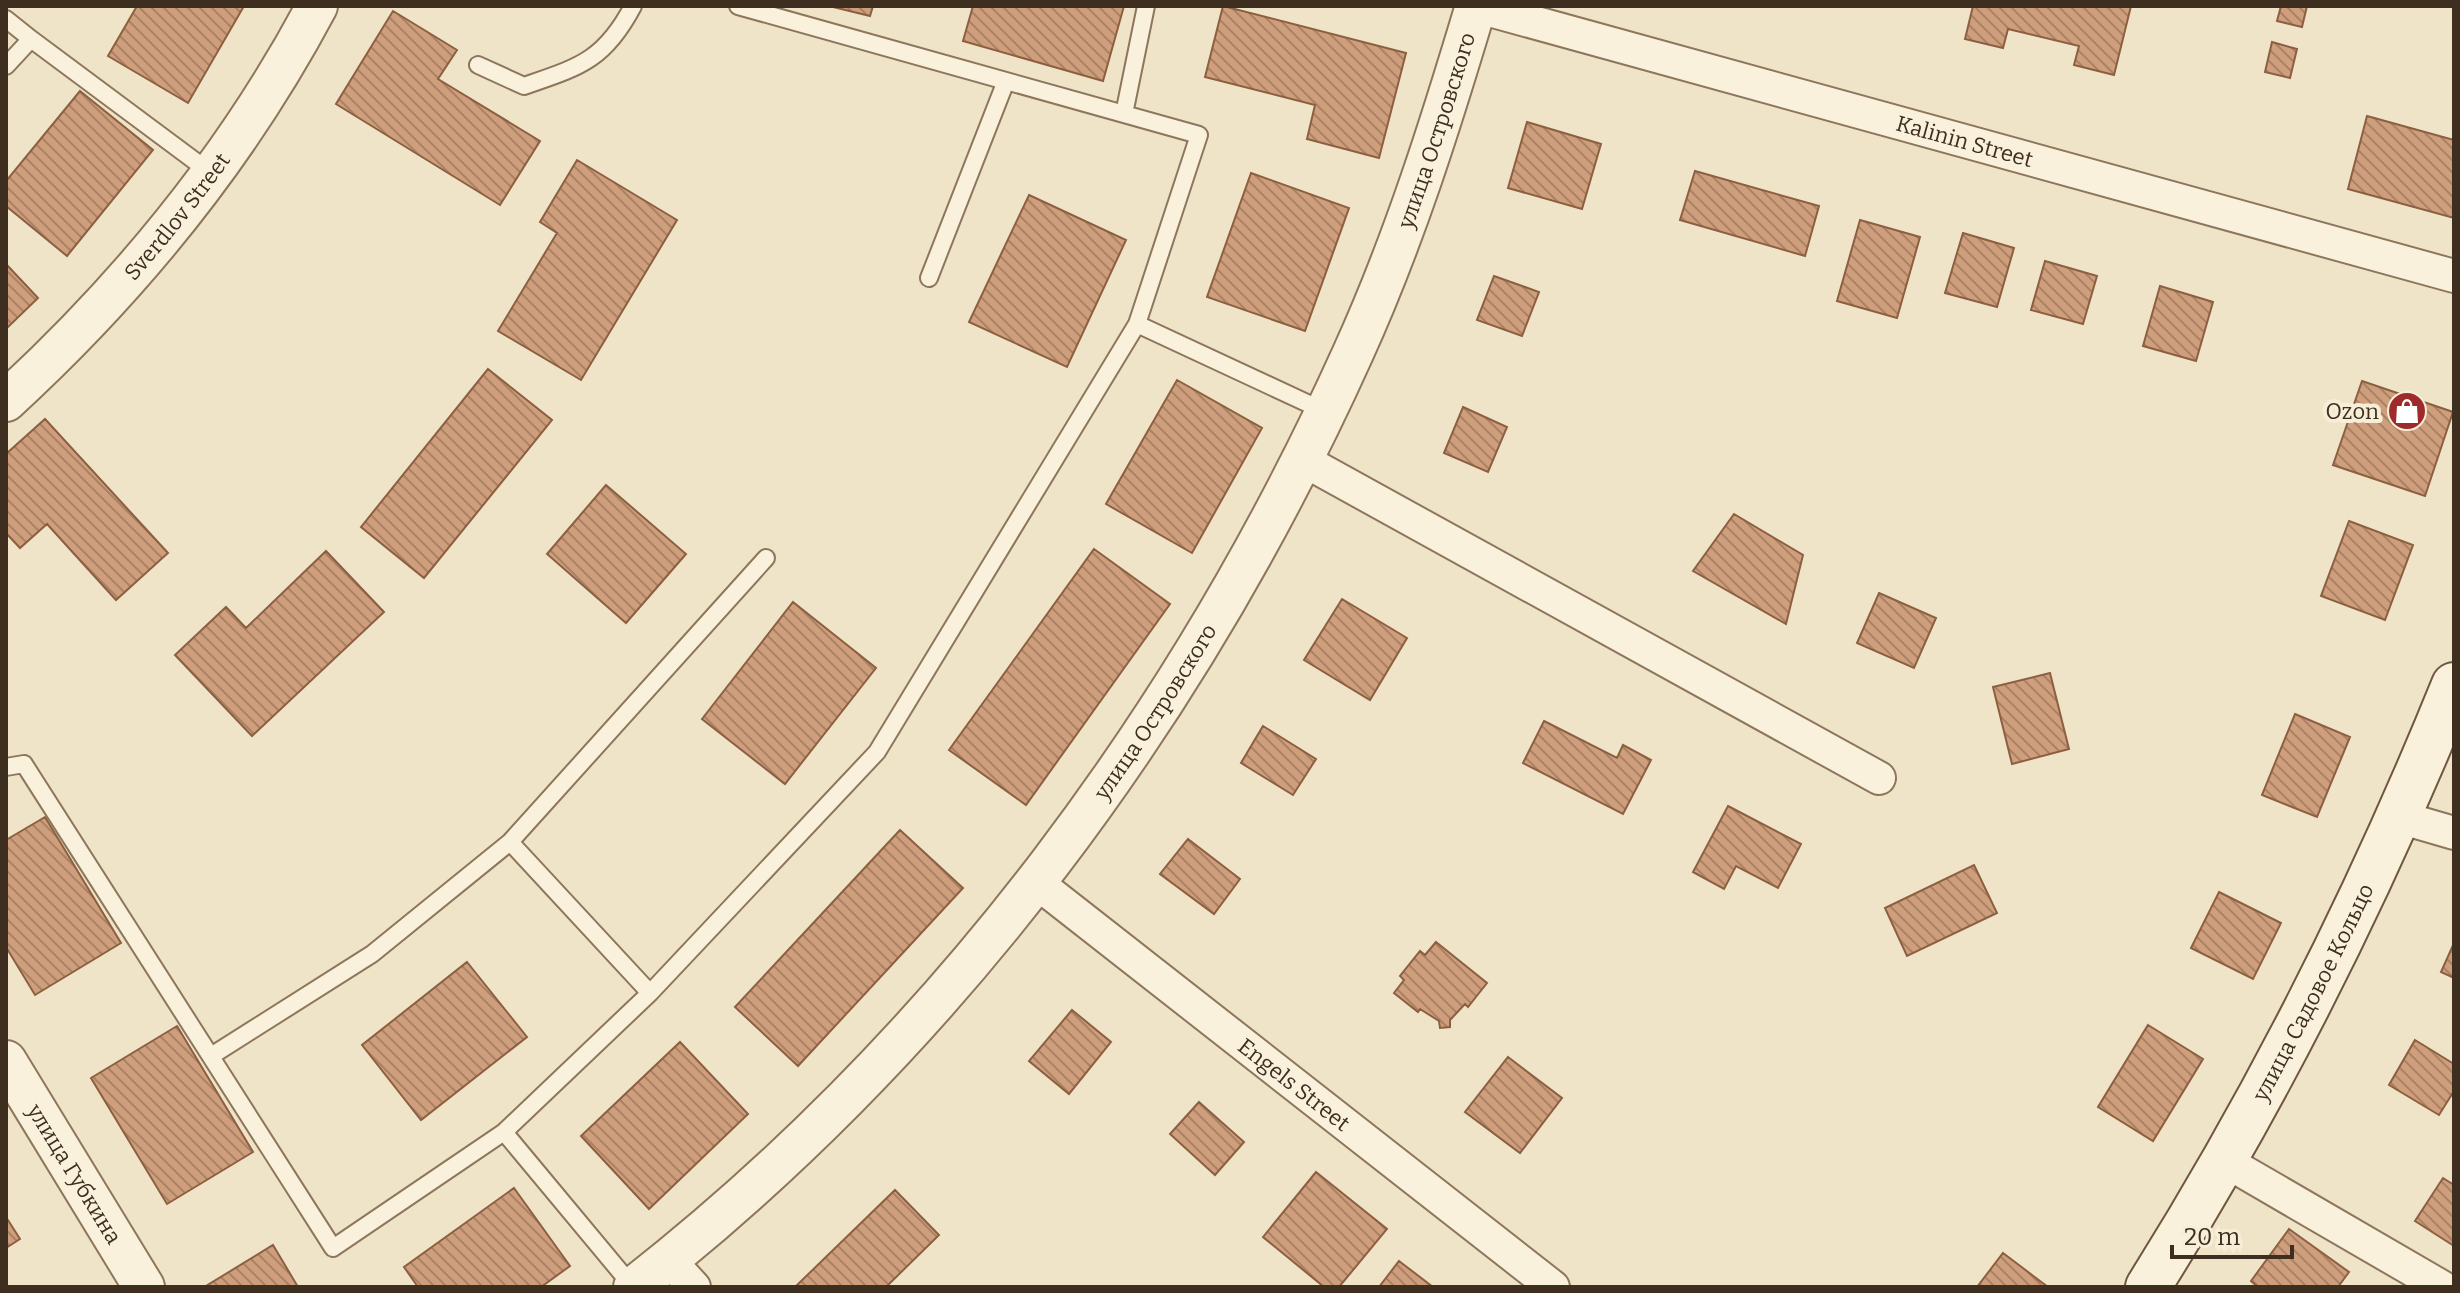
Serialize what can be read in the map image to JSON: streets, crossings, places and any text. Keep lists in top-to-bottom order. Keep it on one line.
{"streets":{"main road":["улица Садовое Кольцо"],"street":["улица Островского","Kalinin Street","Sverdlov Street","Engels Street","улица Губкина"]},"crossings":[["улица Островского","Kalinin Street"],["улица Островского","Engels Street"]],"places":{"shop":["Ozon"]},"scale_bar":"20 m"}
